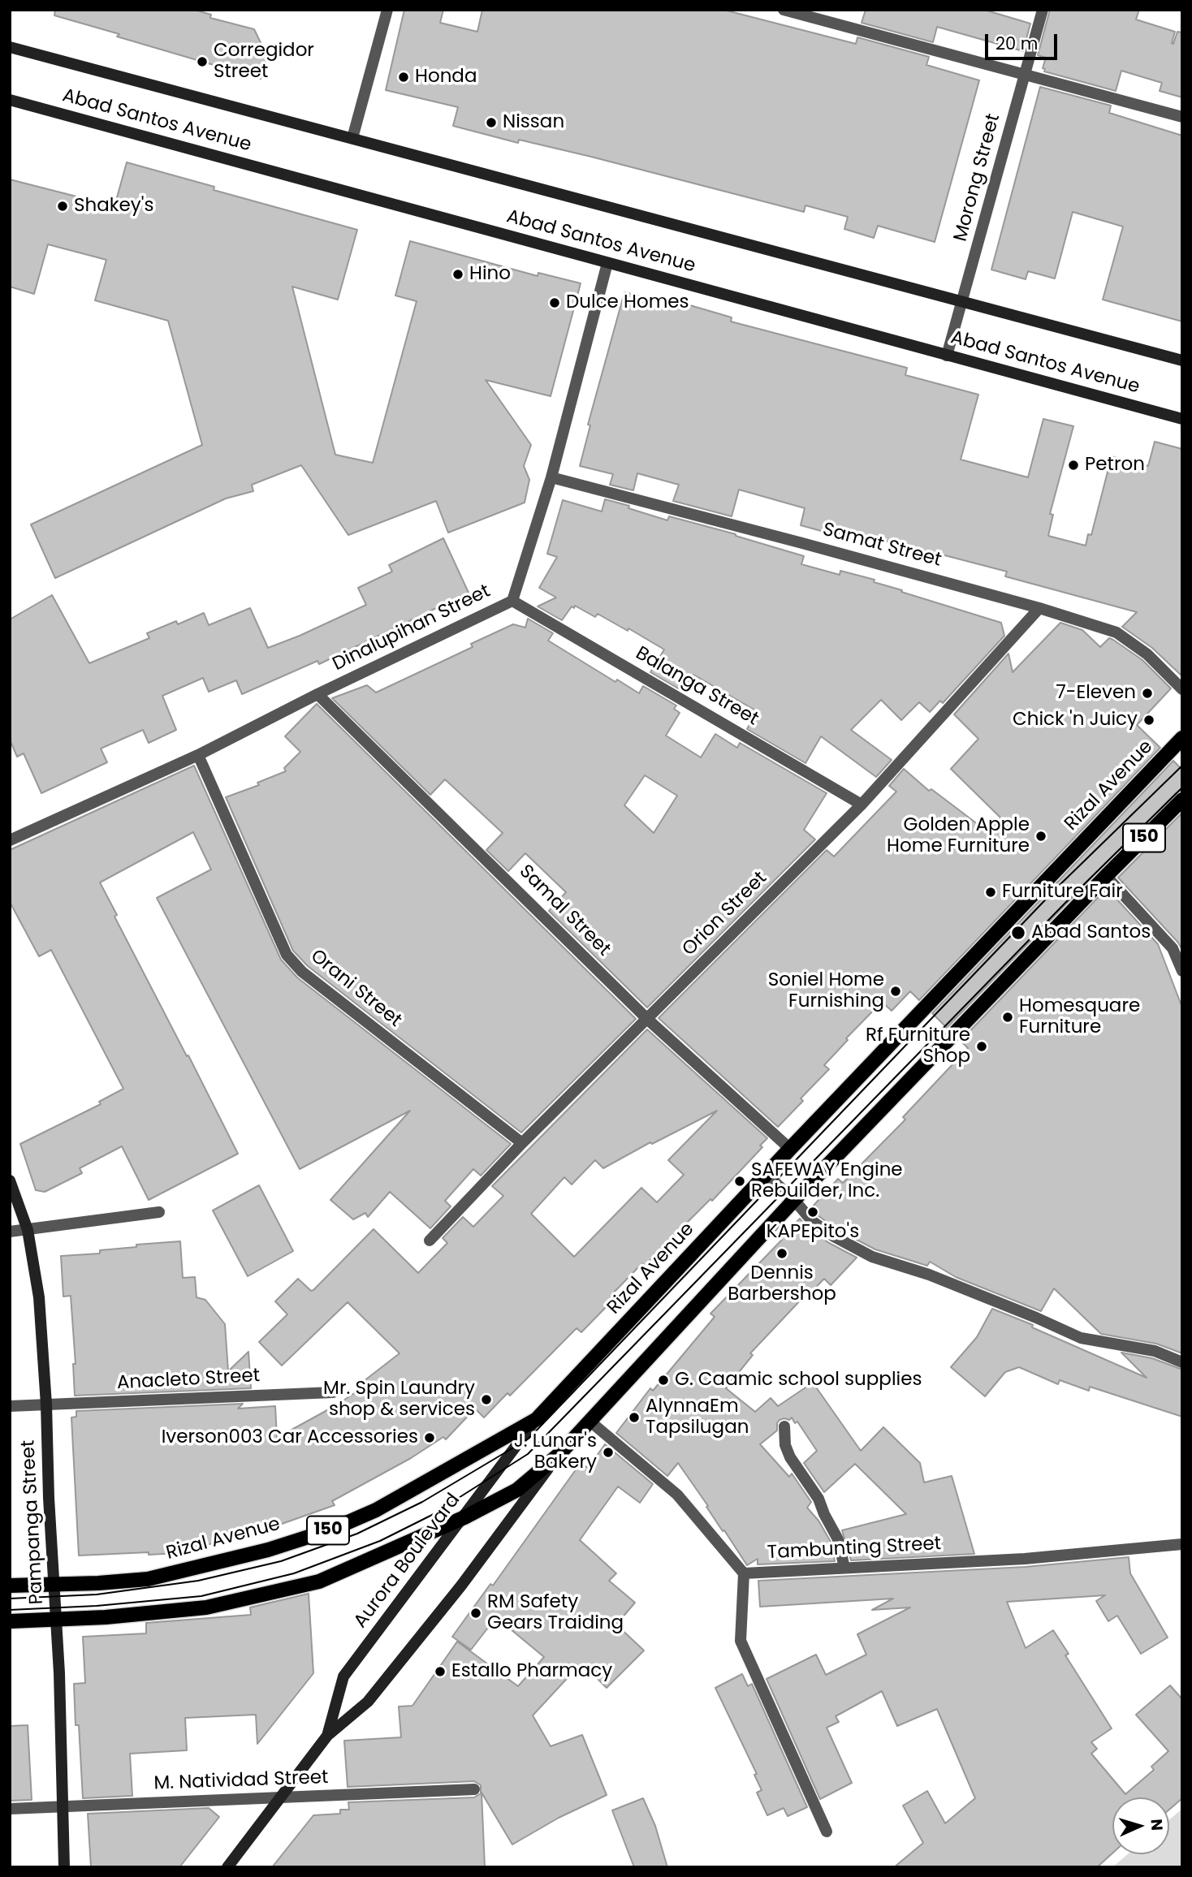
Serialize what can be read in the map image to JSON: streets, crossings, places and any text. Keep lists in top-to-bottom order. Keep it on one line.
{"streets":{"main road":["Abad Santos Avenue","Rizal Avenue","150","Pampanga Street","Aurora Boulevard"],"street":["Morong Street","Samat Street","Dinalupihan Street","Balanga Street","Samal Street","Orion Street","Orani Street","Anacleto Street","Tambunting Street","M. Natividad Street"]},"crossings":[["Abad Santos Avenue","Morong Street"],["Abad Santos Avenue","Dinalupihan Street"],["Samat Street","Dinalupihan Street"],["Samat Street","Orion Street"],["Dinalupihan Street","Balanga Street"],["Dinalupihan Street","Samal Street"],["Dinalupihan Street","Orani Street"],["Balanga Street","Orion Street"],["Rizal Avenue","Samal Street"],["Rizal Avenue","Pampanga Street"],["Rizal Avenue","Aurora Boulevard"],["150","Pampanga Street"],["150","Tambunting Street"],["150","Aurora Boulevard"],["Samal Street","Orion Street"],["Orion Street","Orani Street"],["Anacleto Street","Pampanga Street"],["Pampanga Street","M. Natividad Street"],["Aurora Boulevard","M. Natividad Street"]],"places":["Corregidor Street","Honda","Nissan","Shakey's","Hino","Dulce Homes","Petron","7-Eleven","Chick 'n Juicy","Golden Apple Home Furniture","Furniture Fair","Abad Santos","Soniel Home Furnishing","Homesquare Furniture","Rf Furniture Shop","SAFEWAY Engine Rebuilder, Inc.","KAPEpito's","Dennis Barbershop","G. Caamic school supplies","Mr. Spin Laundry shop & services","AlynnaEm Tapsilugan","Iverson003 Car Accessories","J. Lunar's Bakery","RM Safety Gears Traiding","Estallo Pharmacy"],"scale_bar":"20 m","north":"right"}
